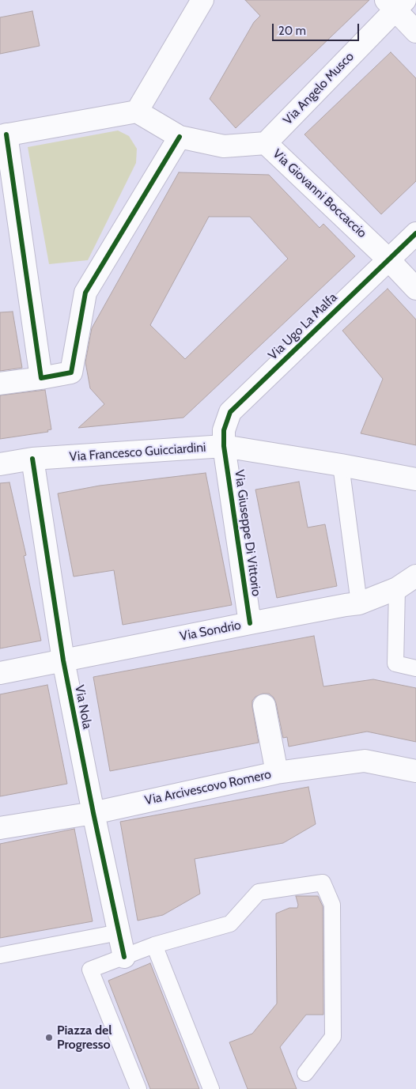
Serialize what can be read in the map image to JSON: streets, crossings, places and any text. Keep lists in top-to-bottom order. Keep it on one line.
{"streets":{"street":["Via Angelo Musco","Via Giovanni Boccaccio","Via Ugo La Malfa","Via Francesco Guicciardini","Via Giuseppe Di Vittorio","Via Sondrio","Via Nola","Via Arcivescovo Romero"]},"crossings":[["Via Angelo Musco","Via Giovanni Boccaccio"],["Via Giovanni Boccaccio","Via Ugo La Malfa"],["Via Ugo La Malfa","Via Francesco Guicciardini"],["Via Ugo La Malfa","Via Giuseppe Di Vittorio"],["Via Francesco Guicciardini","Via Giuseppe Di Vittorio"],["Via Francesco Guicciardini","Via Nola"],["Via Giuseppe Di Vittorio","Via Sondrio"],["Via Sondrio","Via Nola"],["Via Nola","Via Arcivescovo Romero"]],"places":["Piazza del Progresso"],"scale_bar":"20 m"}
